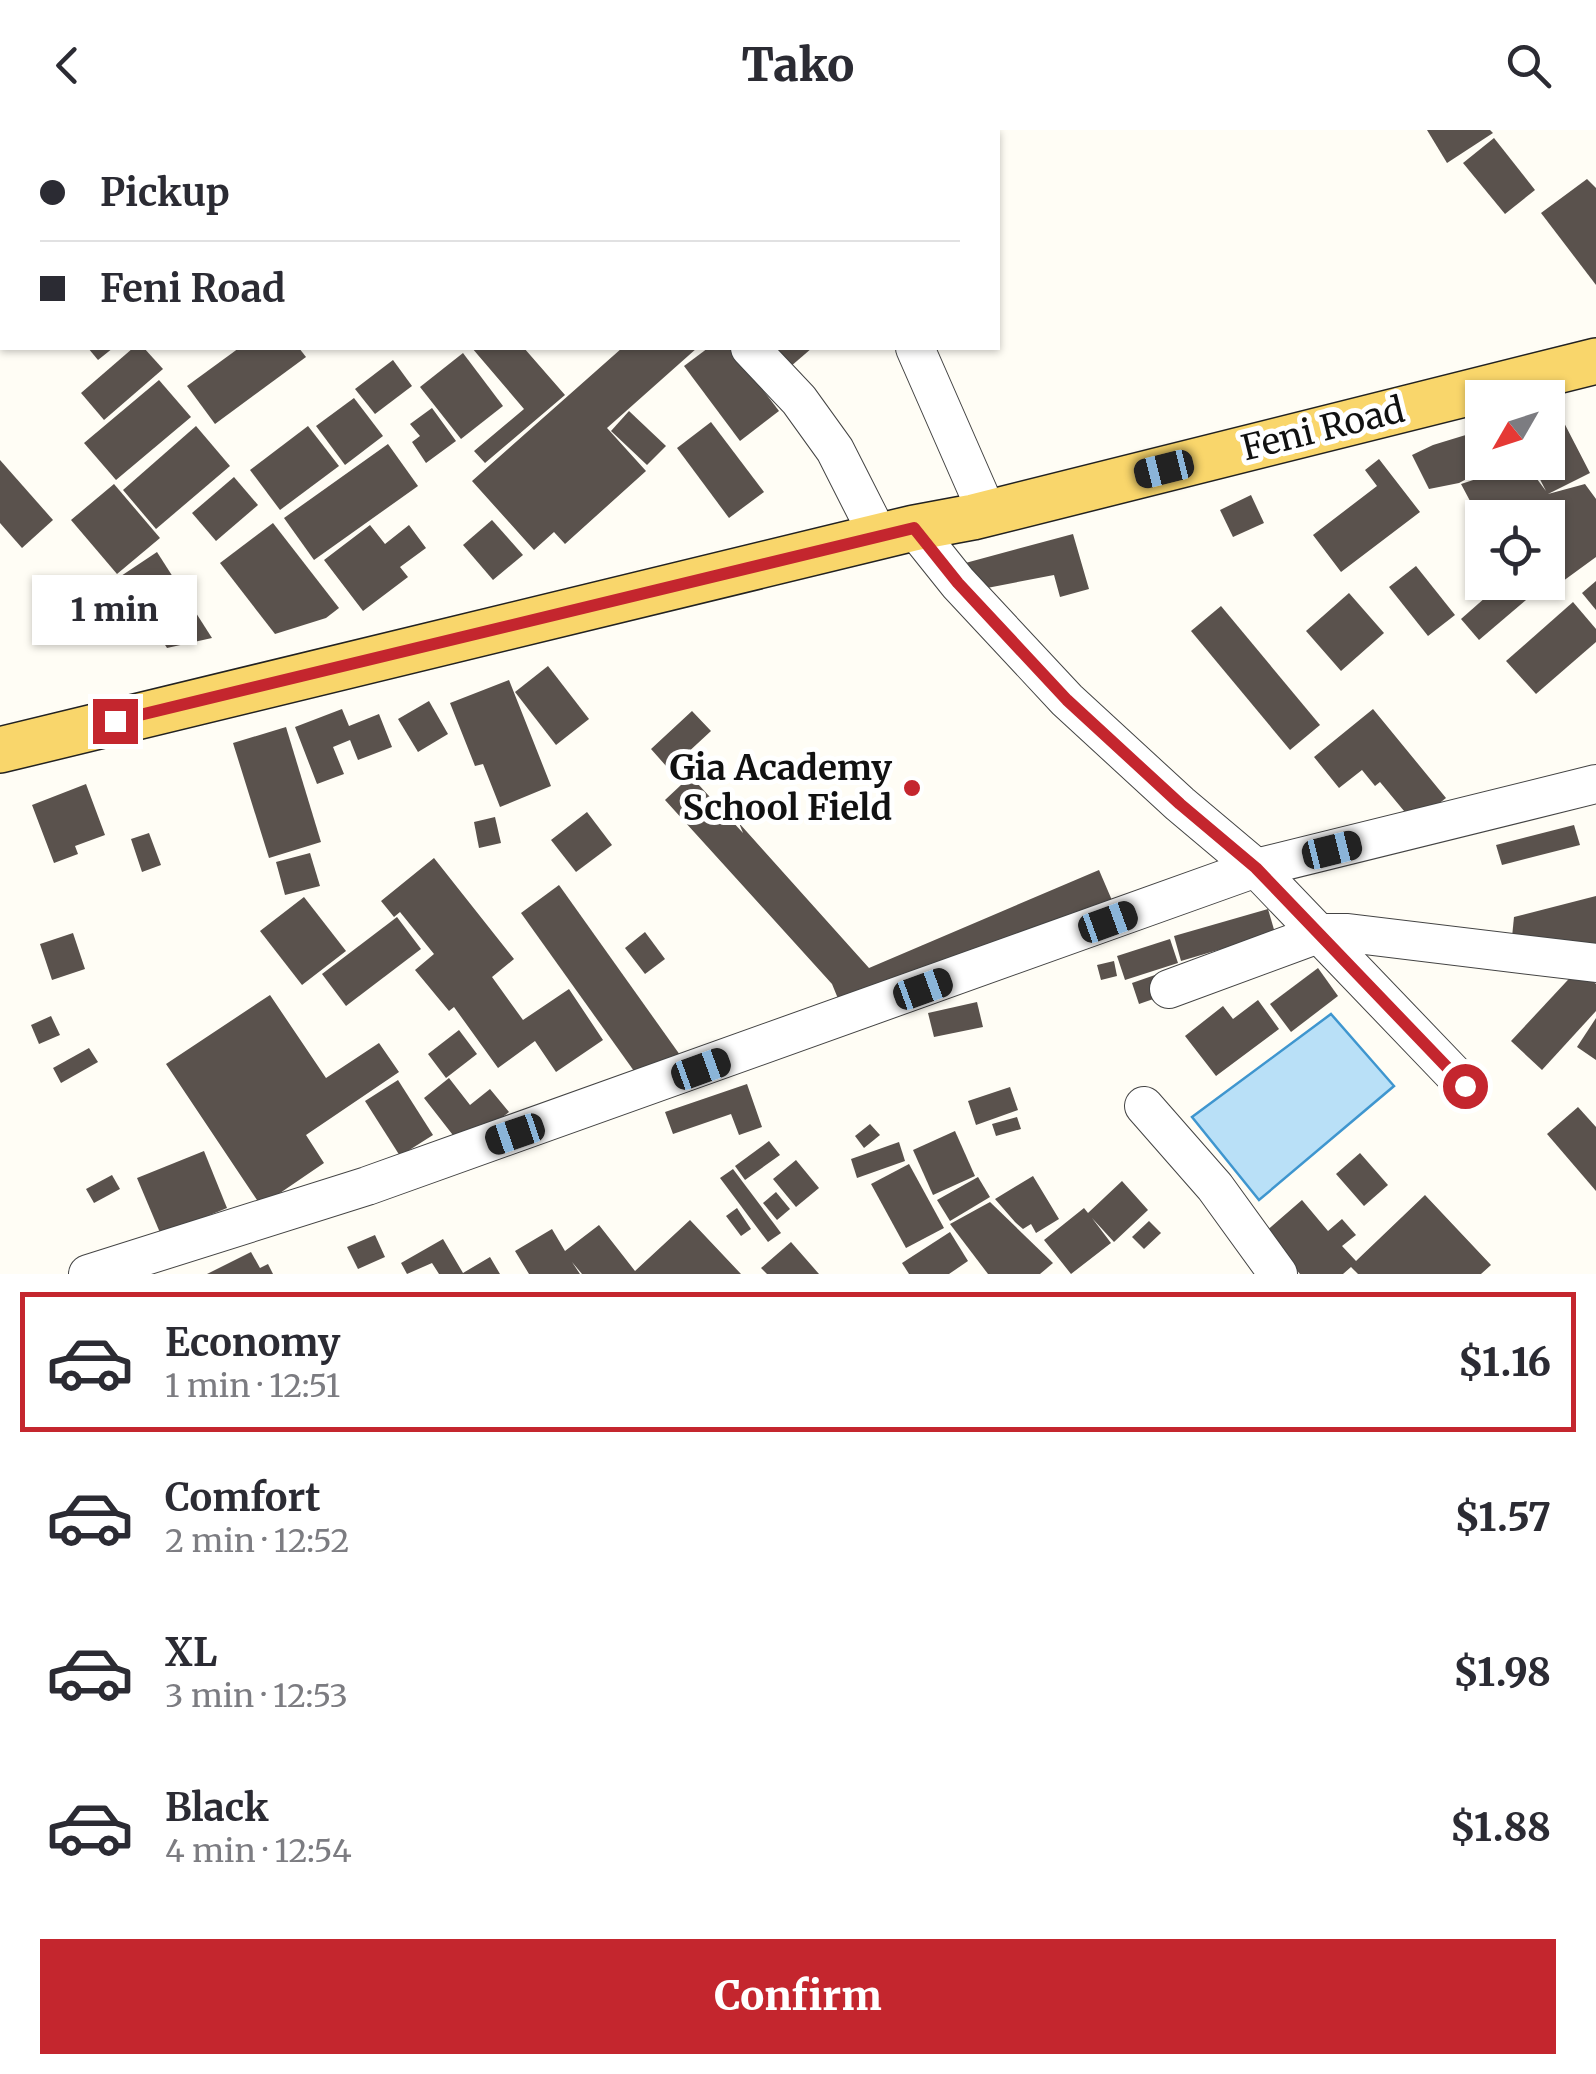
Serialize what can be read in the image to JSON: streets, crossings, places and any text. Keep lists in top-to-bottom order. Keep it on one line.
{"streets":{"main road":["Feni Road"]},"places":["Gia Academy School Field"],"north":"bottom left","page":{"header":"Tako","banner":["Pickup","Feni Road"],"bubble":"1 min","list":[{"name":"Economy","note":"1 min · 12:51","value":"$1.16"},{"name":"Comfort","note":"2 min · 12:52","value":"$1.57"},{"name":"XL","note":"3 min · 12:53","value":"$1.98"},{"name":"Black","note":"4 min · 12:54","value":"$1.88"}],"buttons":"Confirm"}}
